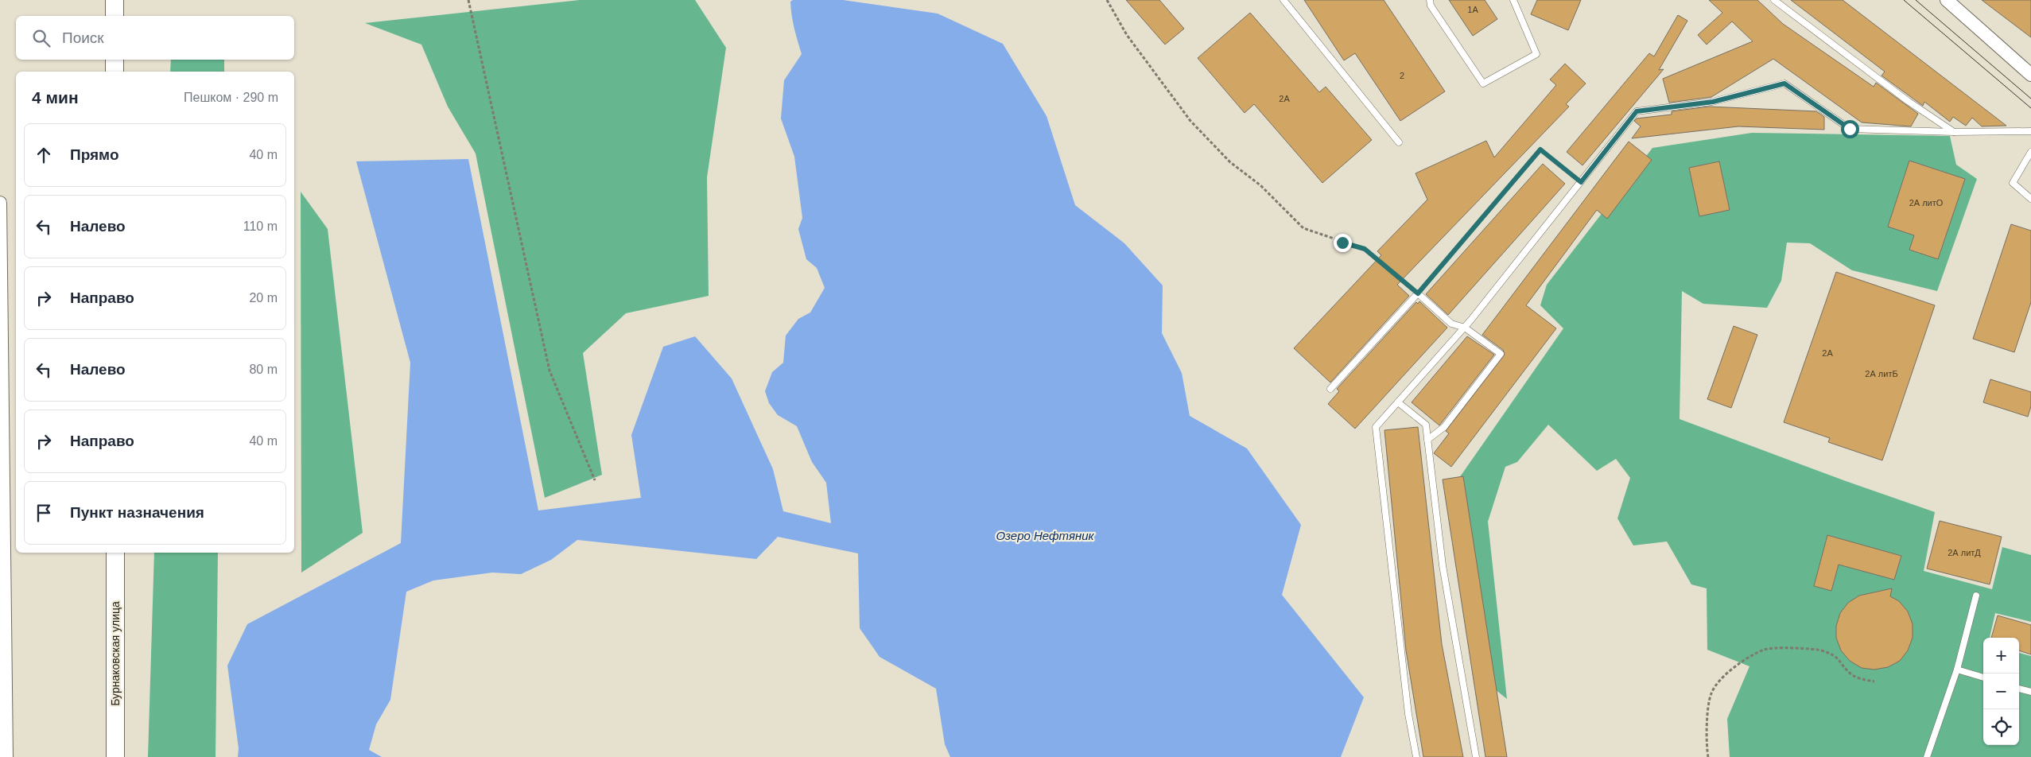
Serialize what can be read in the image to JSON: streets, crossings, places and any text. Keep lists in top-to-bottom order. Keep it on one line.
{"streets":{"main road":["Бурнаковская улица"]},"water":["Озеро Нефтяник"],"house_numbers":["1А","2","2А","2А литО","2А","2А литБ","2А литД"],"page":{"search":"Поиск","heading":["4 мин","Пешком · 290 m"],"list":[["Прямо","40 m"],["Налево","110 m"],["Направо","20 m"],["Налево","80 m"],["Направо","40 m"],"Пункт назначения"],"map_buttons":["+","−"]}}
